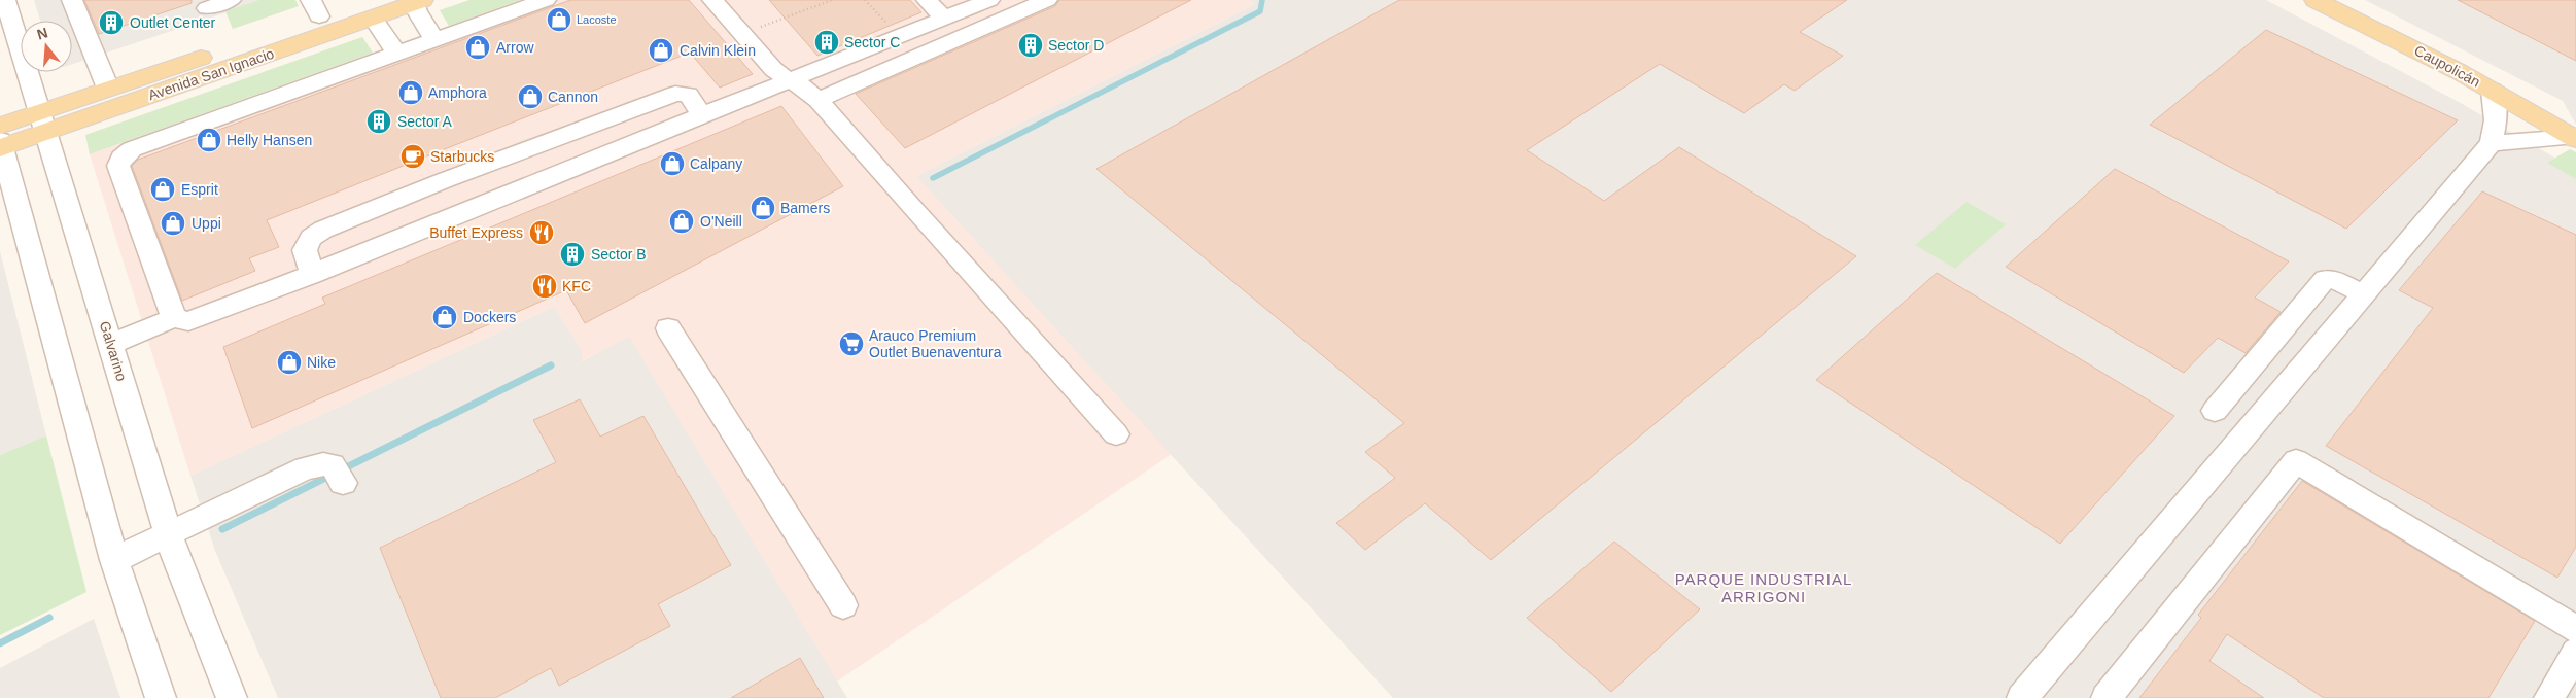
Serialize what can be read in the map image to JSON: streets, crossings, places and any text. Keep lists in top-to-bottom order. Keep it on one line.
{"streets":{"main road":["Caupolicán","Avenida San Ignacio"],"street":["Galvarino"]},"crossings":[["Avenida San Ignacio","Galvarino"]],"districts":["PARQUE INDUSTRIAL ARRIGONI"],"places":{"shop":["Lacoste","Arrow","Calvin Klein","Amphora","Cannon","Helly Hansen","Calpany","Esprit","Bamers","O'Neill","Uppi","Dockers","Nike"],"building":["Outlet Center","Sector C","Sector D","Sector A","Sector B"],"cafe":["Starbucks"],"restaurant":["Buffet Express","KFC"],"supermarket":["Arauco Premium Outlet Buenaventura"]},"north":"top"}
